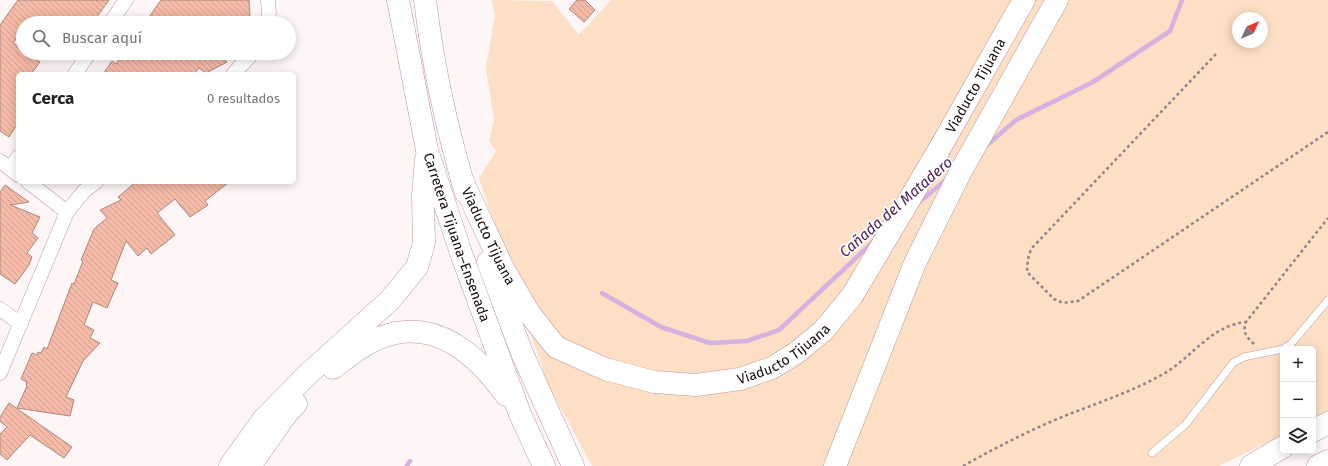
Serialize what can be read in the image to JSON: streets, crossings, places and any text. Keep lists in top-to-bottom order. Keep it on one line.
{"streets":{"highway":["Viaducto Tijuana","Carretera Tijuana–Ensenada"]},"crossings":[["Viaducto Tijuana","Carretera Tijuana–Ensenada"]],"water":["Cañada del Matadero"],"north":"top right","page":{"search":"Buscar aquí","heading":["Cerca","0 resultados"],"map_buttons":["+","−"]}}
